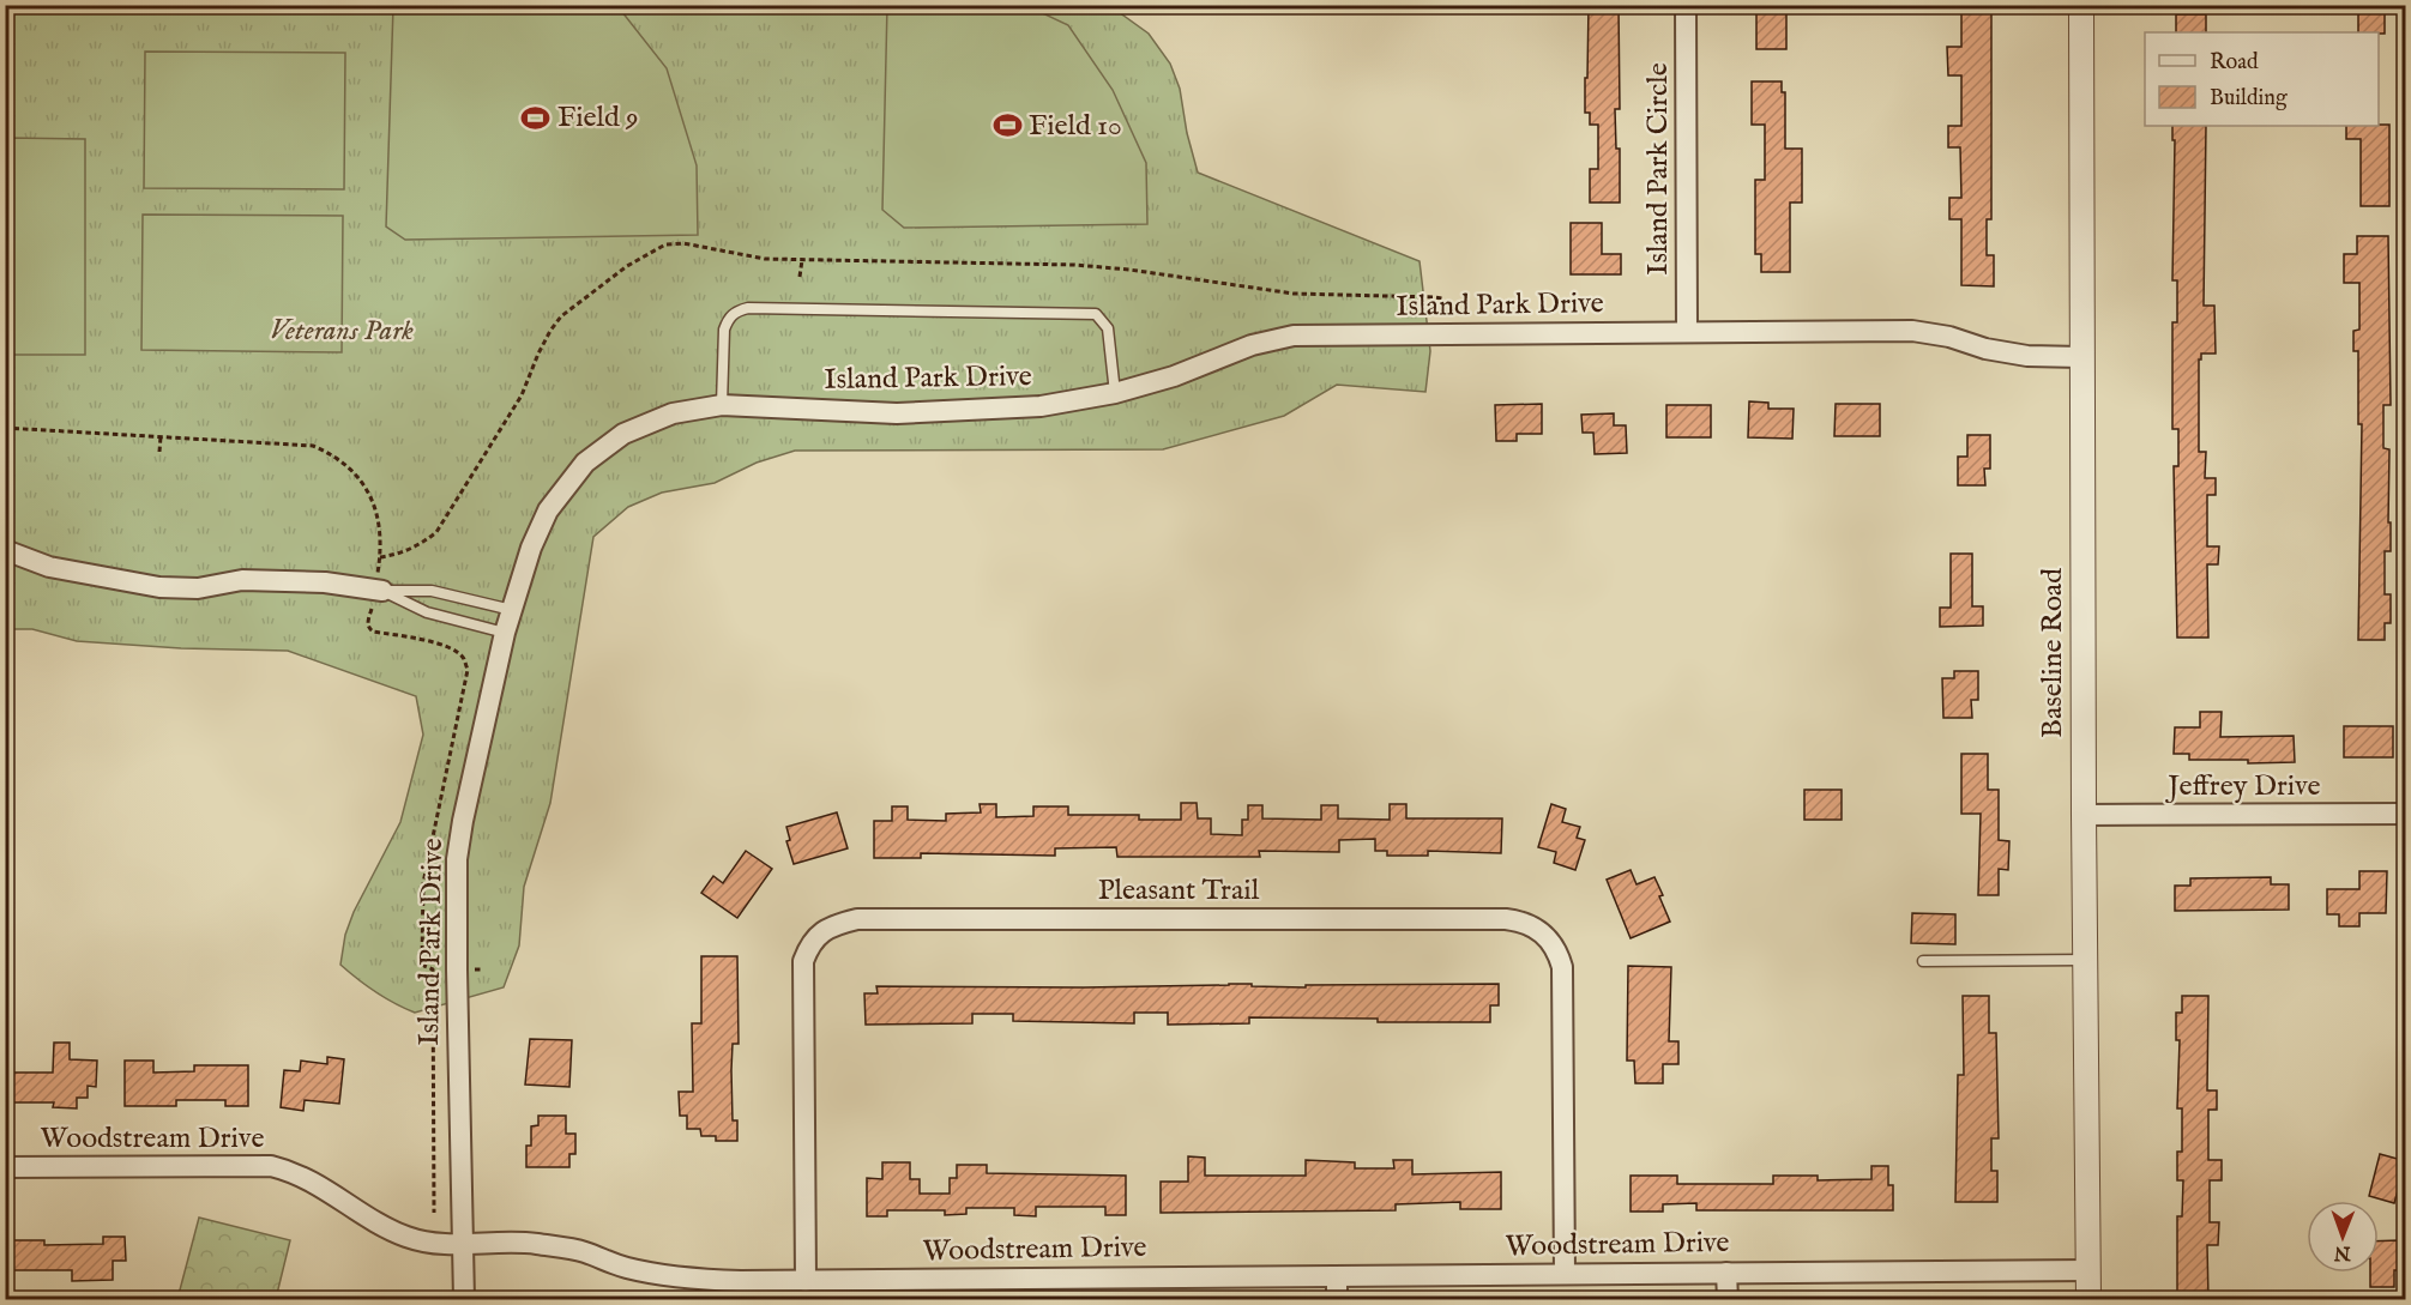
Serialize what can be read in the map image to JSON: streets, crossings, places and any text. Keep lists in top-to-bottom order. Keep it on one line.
{"streets":{"street":["Island Park Circle","Island Park Drive","Baseline Road","Jeffrey Drive","Pleasant Trail","Woodstream Drive"]},"crossings":[["Island Park Circle","Island Park Drive"],["Island Park Drive","Baseline Road"],["Island Park Drive","Woodstream Drive"],["Baseline Road","Jeffrey Drive"],["Baseline Road","Woodstream Drive"],["Pleasant Trail","Woodstream Drive"]],"parks":["Veterans Park"],"places":{"sports":["Field 9","Field 10"]},"legend":["Road","Building"],"north":"bottom"}
